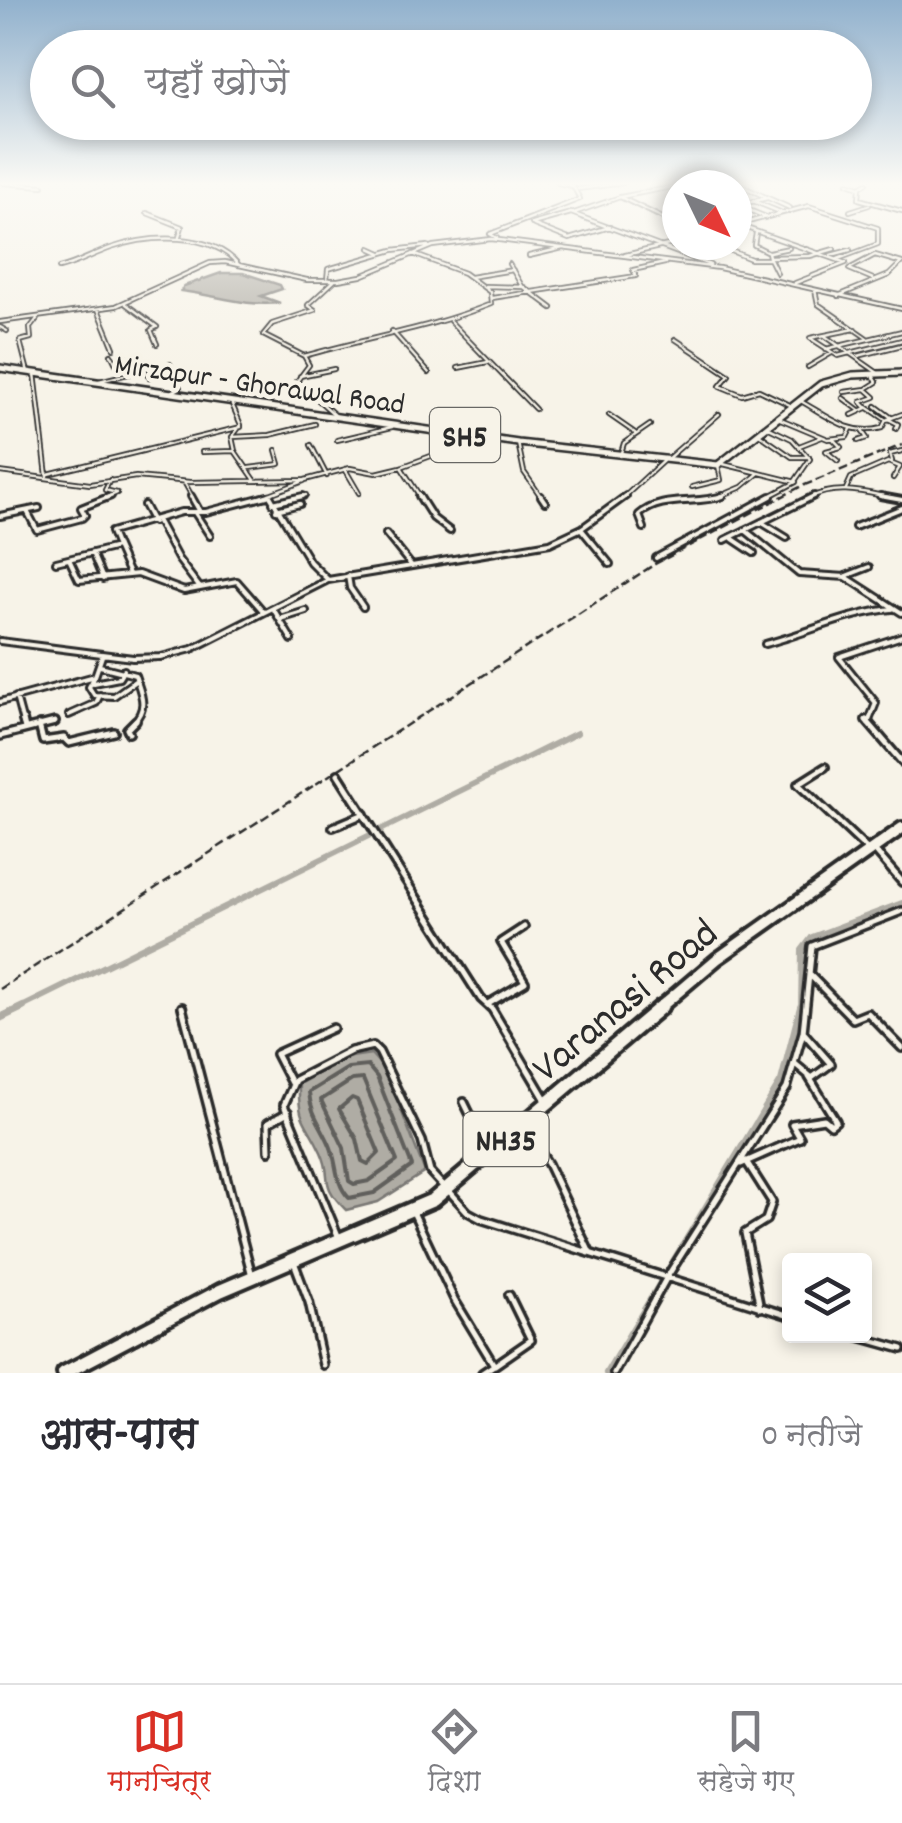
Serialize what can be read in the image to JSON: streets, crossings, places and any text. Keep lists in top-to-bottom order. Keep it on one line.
{"streets":{"highway":["Varanasi Road","NH35"],"main road":["Mirzapur - Ghorawal Road","SH5"]},"north":"bottom right","page":{"search":"यहाँ खोजें","heading":["आस-पास","0 नतीजे"],"nav":["मानचित्र","दिशा","सहेजे गए"]}}
